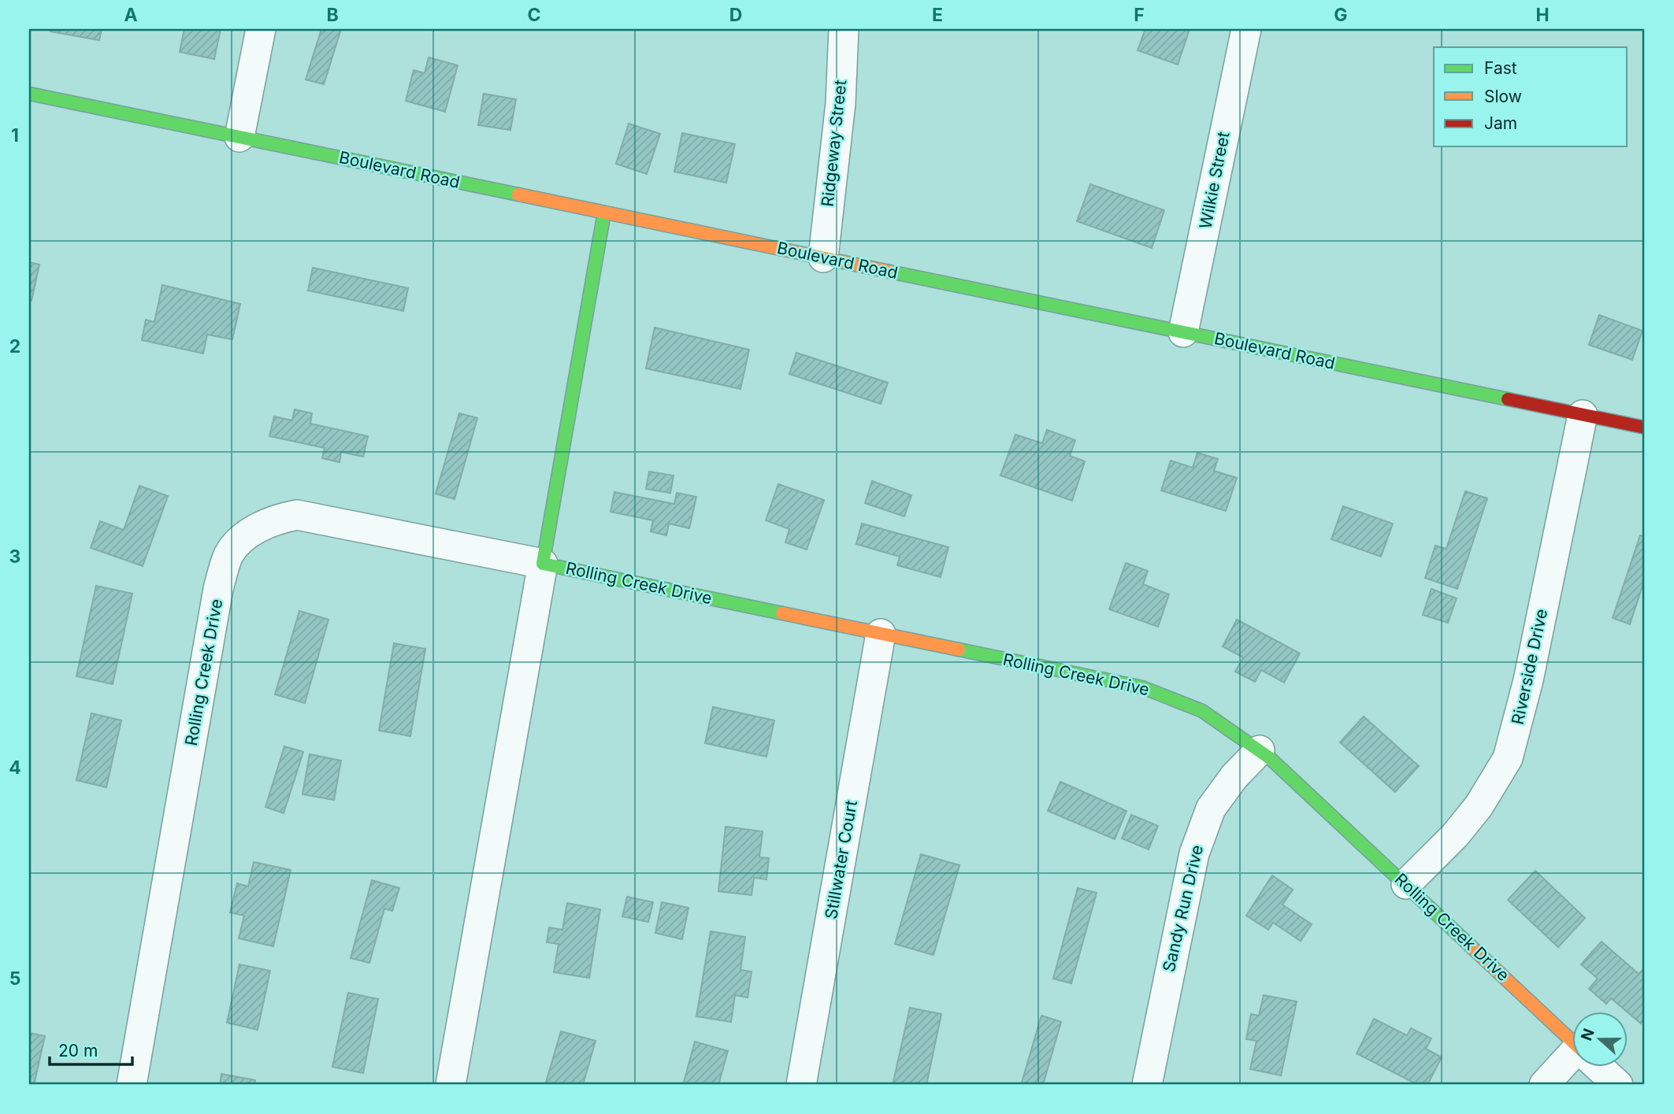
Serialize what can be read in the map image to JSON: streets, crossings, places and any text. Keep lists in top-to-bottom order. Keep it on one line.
{"streets":{"street":["Ridgeway Street","Boulevard Road","Wilkie Street","Rolling Creek Drive","Riverside Drive","Stillwater Court","Sandy Run Drive"]},"crossings":[["Ridgeway Street","Boulevard Road"],["Boulevard Road","Wilkie Street"],["Boulevard Road","Rolling Creek Drive"],["Boulevard Road","Riverside Drive"],["Rolling Creek Drive","Riverside Drive"],["Rolling Creek Drive","Stillwater Court"],["Rolling Creek Drive","Sandy Run Drive"]],"legend":["Fast","Slow","Jam"],"scale_bar":"20 m","north":"left","grid":{"columns":["A","B","C","D","E","F","G","H"],"rows":["1","2","3","4","5"]}}
